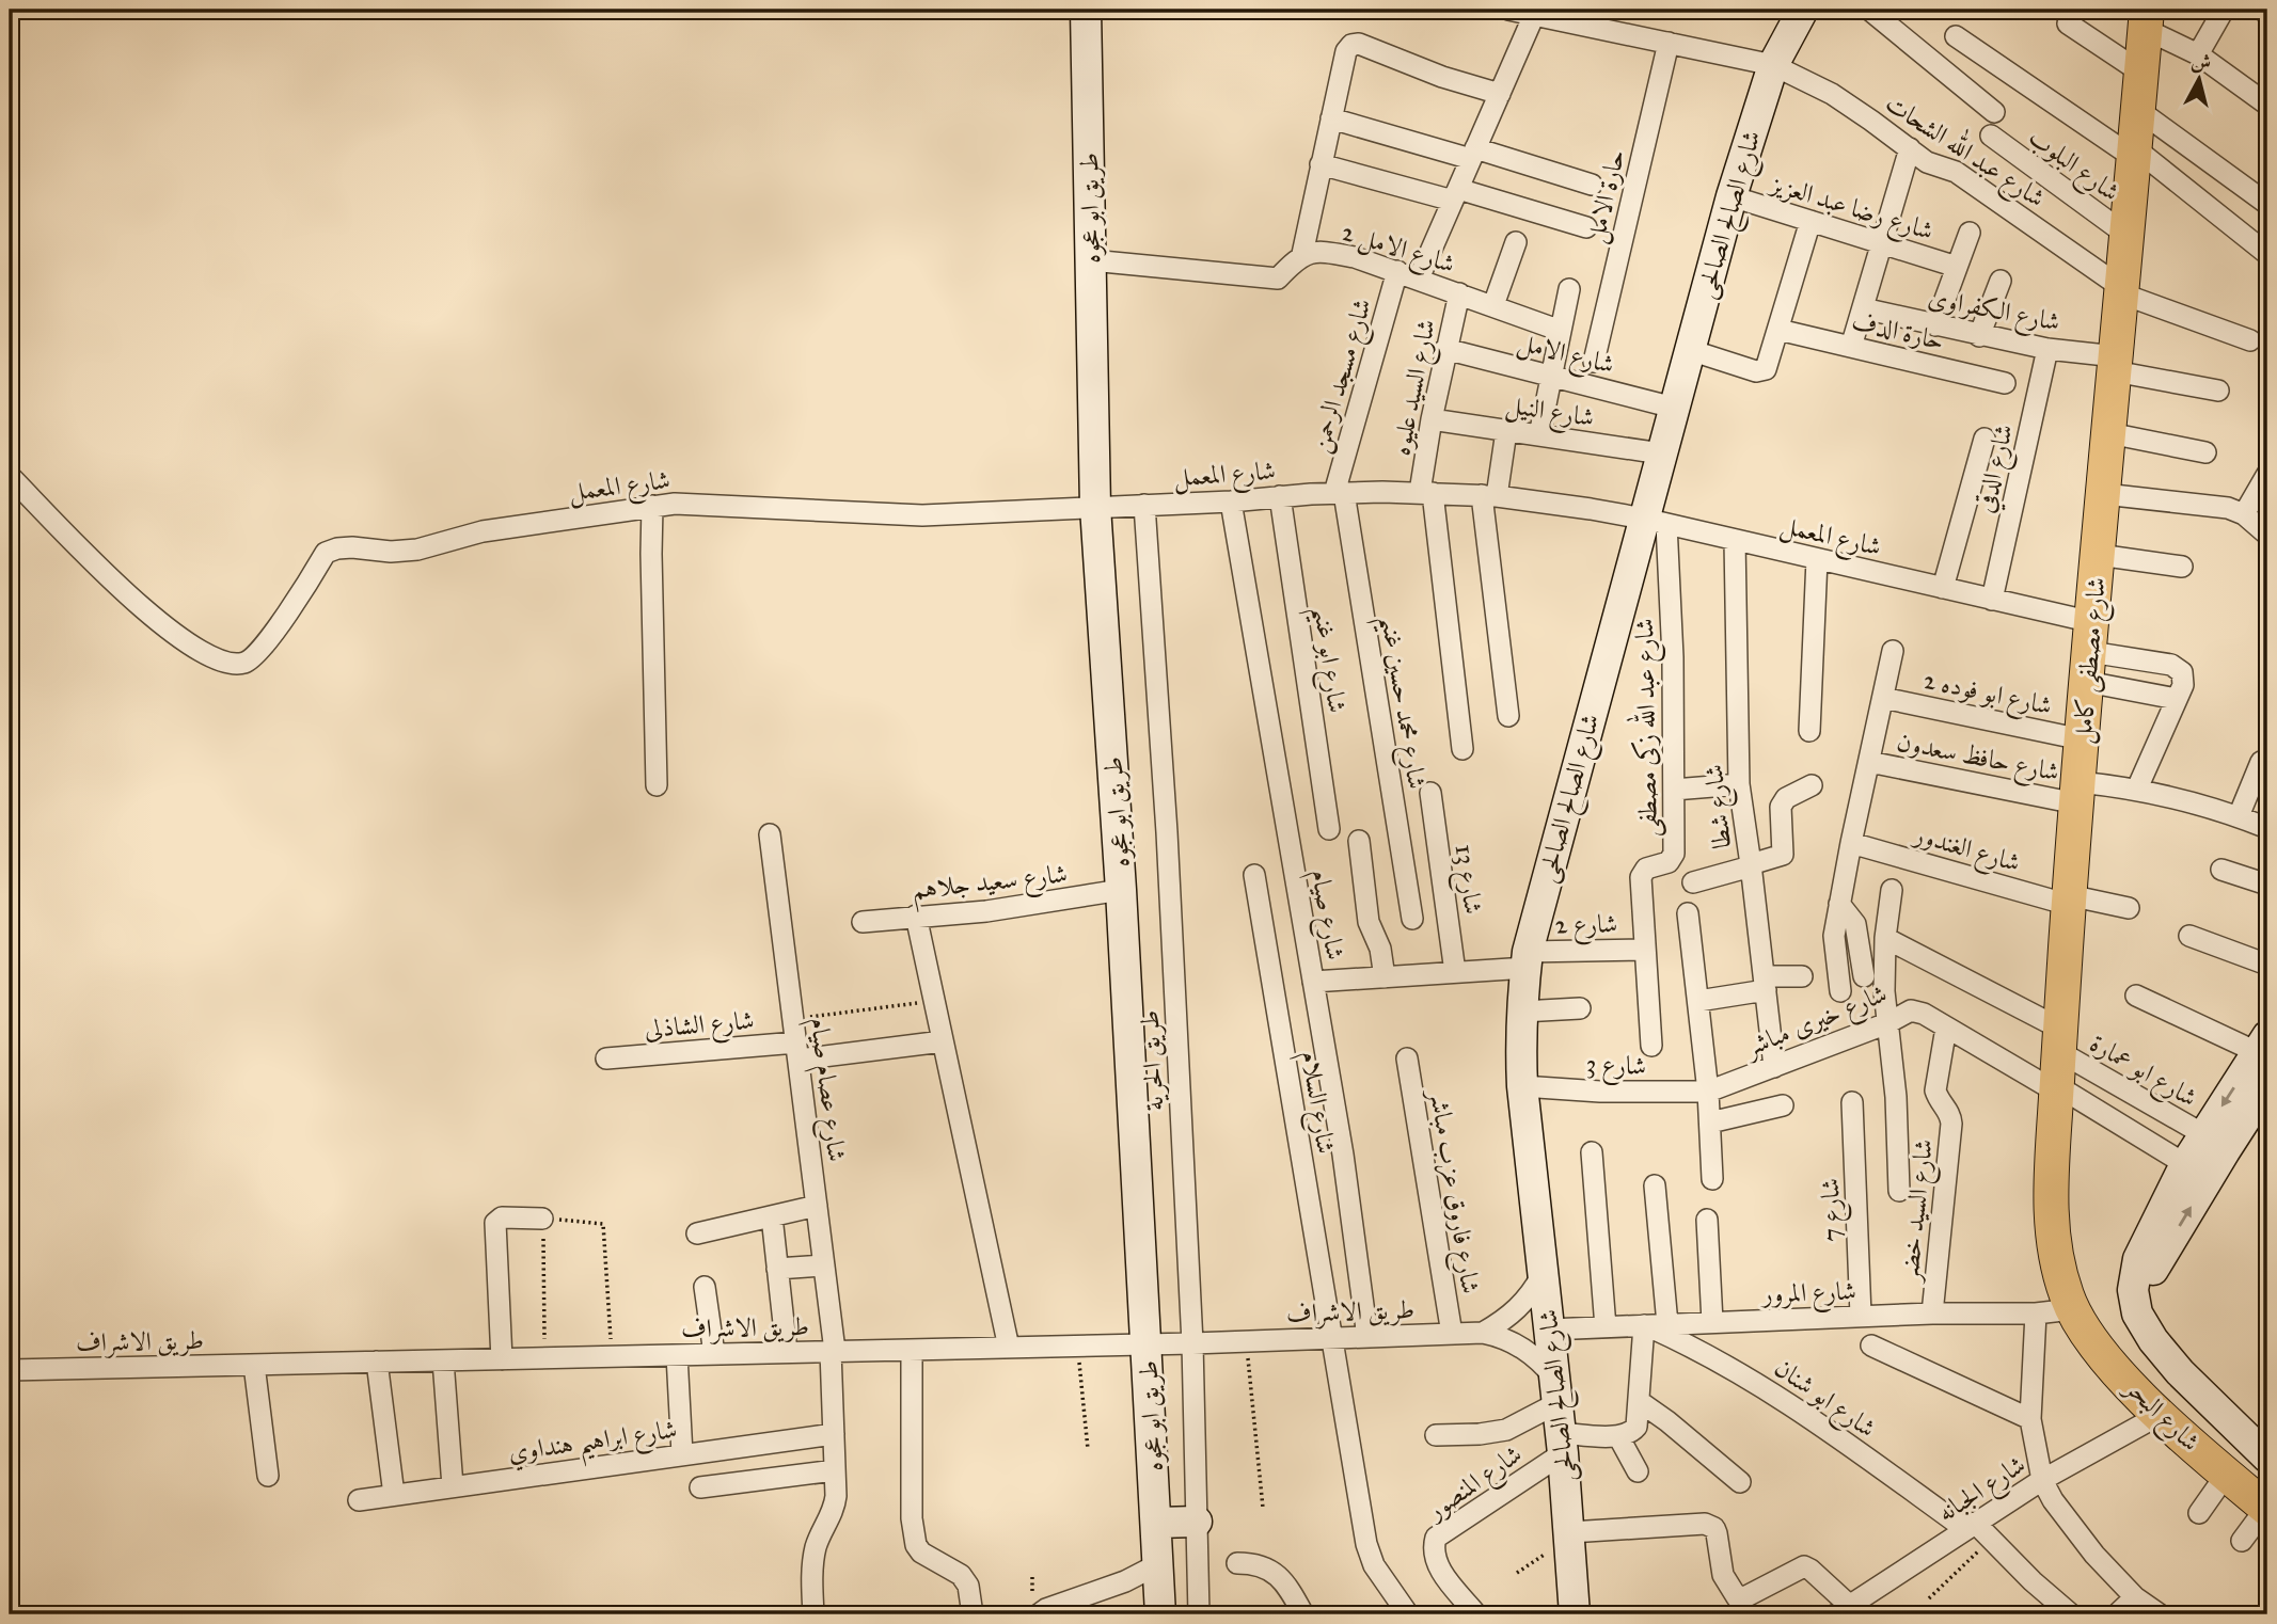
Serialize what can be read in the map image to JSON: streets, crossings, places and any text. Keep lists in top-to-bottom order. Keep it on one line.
{"streets":{"main road":["شارع مصطفى كامل","شارع البحر"],"street":["شارع عبد الله الشحات","شارع البلوب","حارة الامل","شارع رضا عبد العزيز","طريق ابو عجوه","شارع الصالح الصالحى","شارع الامل 2","شارع الكفراوى","حارة الدف","شارع الامل","شارع مسجد الرحمن","شارع السيد عليوه","شارع النيل","شارع الدقي","شارع المعمل","شارع ابو غنيم","شارع ابو فوده 2","شارع محمد حسين غنيم","شارع عبد الله زكى مصطفى","شارع حافظ سعدون","شارع شطا","شارع الغندور","شارع 13","شارع سعيد جلاهم","شارع صيام","شارع 2","شارع خيرى مباشر","شارع الشاذلى","طريق الحرية","شارع 3","شارع ابو عمارة","شارع عصام صيام","شارع السلام","شارع فاروق عزب مباشر","شارع 7","شارع السيد خضر","شارع المرور","طريق الاشراف","شارع ابو شنان","شارع ابراهيم هنداوي","شارع المنصور","شارع الجبانه"]},"crossings":[["شارع عبد الله الشحات","حارة الامل"],["شارع عبد الله الشحات","شارع الصالح الصالحى"],["شارع عبد الله الشحات","شارع مصطفى كامل"],["شارع البلوب","شارع مصطفى كامل"],["شارع رضا عبد العزيز","شارع الصالح الصالحى"],["طريق ابو عجوه","شارع الامل 2"],["طريق ابو عجوه","شارع المعمل"],["طريق ابو عجوه","شارع سعيد جلاهم"],["طريق ابو عجوه","طريق الاشراف"],["شارع الصالح الصالحى","شارع الامل"],["شارع الصالح الصالحى","شارع النيل"],["شارع الصالح الصالحى","شارع المعمل"],["شارع الصالح الصالحى","شارع عبد الله زكى مصطفى"],["شارع الصالح الصالحى","شارع 2"],["شارع الصالح الصالحى","شارع 3"],["شارع الصالح الصالحى","شارع المرور"],["شارع الصالح الصالحى","طريق الاشراف"],["شارع الصالح الصالحى","شارع المنصور"],["شارع الامل 2","شارع مسجد الرحمن"],["شارع الامل 2","شارع السيد عليوه"],["شارع الكفراوى","شارع الدقي"],["شارع الكفراوى","شارع مصطفى كامل"],["شارع الامل","شارع السيد عليوه"],["شارع مسجد الرحمن","شارع المعمل"],["شارع مسجد الرحمن","شارع محمد حسين غنيم"],["شارع السيد عليوه","شارع النيل"],["شارع السيد عليوه","شارع المعمل"],["شارع الدقي","شارع المعمل"],["شارع المعمل","شارع ابو غنيم"],["شارع المعمل","شارع مصطفى كامل"],["شارع المعمل","شارع محمد حسين غنيم"],["شارع المعمل","شارع عبد الله زكى مصطفى"],["شارع المعمل","شارع شطا"],["شارع المعمل","شارع صيام"],["شارع المعمل","طريق الحرية"],["شارع مصطفى كامل","شارع ابو فوده 2"],["شارع مصطفى كامل","شارع حافظ سعدون"],["شارع مصطفى كامل","شارع الغندور"],["شارع مصطفى كامل","شارع خيرى مباشر"],["شارع مصطفى كامل","شارع ابو عمارة"],["شارع مصطفى كامل","شارع المرور"],["شارع مصطفى كامل","شارع البحر"],["شارع عبد الله زكى مصطفى","شارع 2"],["شارع شطا","شارع خيرى مباشر"],["شارع 13","شارع 2"],["شارع صيام","شارع 2"],["شارع صيام","طريق الاشراف"],["شارع خيرى مباشر","شارع 3"],["شارع خيرى مباشر","شارع السيد خضر"],["شارع الشاذلى","شارع عصام صيام"],["طريق الحرية","طريق الاشراف"],["شارع عصام صيام","طريق الاشراف"],["شارع عصام صيام","شارع ابراهيم هنداوي"],["شارع السلام","طريق الاشراف"],["شارع فاروق عزب مباشر","طريق الاشراف"],["شارع 7","شارع المرور"],["شارع السيد خضر","شارع المرور"],["شارع المرور","شارع ابو شنان"],["شارع المرور","شارع البحر"],["شارع ابو شنان","شارع الجبانه"],["شارع البحر","شارع الجبانه"]],"north":"top"}
